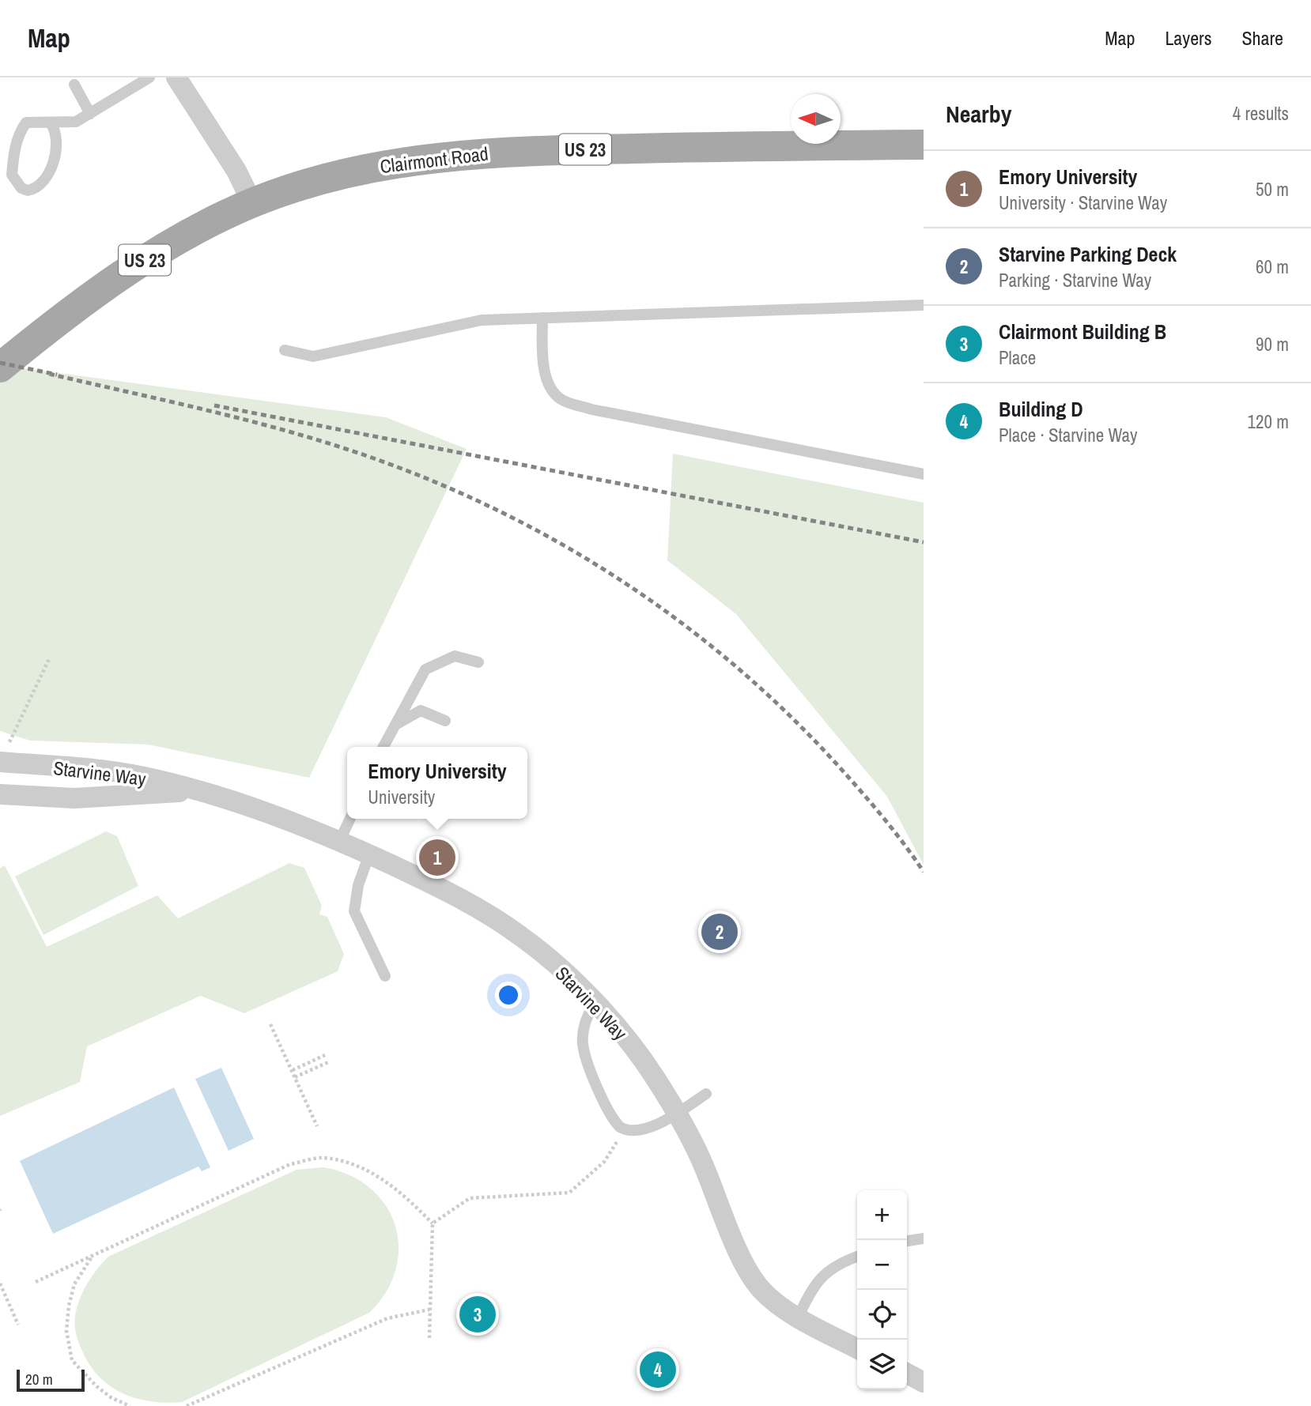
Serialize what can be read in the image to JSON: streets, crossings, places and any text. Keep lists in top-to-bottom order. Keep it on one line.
{"streets":{"main road":["US 23","Clairmont Road"],"street":["Starvine Way"]},"scale_bar":"20 m","north":"left","page":{"header":"Map","nav":["Map","Layers","Share"],"heading":["Nearby","4 results"],"list":[{"mark":"1","name":"Emory University","note":"University · Starvine Way","value":"50 m"},{"mark":"2","name":"Starvine Parking Deck","note":"Parking · Starvine Way","value":"60 m"},{"mark":"3","name":"Clairmont Building B","note":"Place","value":"90 m"},{"mark":"4","name":"Building D","note":"Place · Starvine Way","value":"120 m"}],"popup":["Emory University","University"],"pins":["1","2","3","4"],"map_buttons":["+","−"],"scale":"20 m"}}
